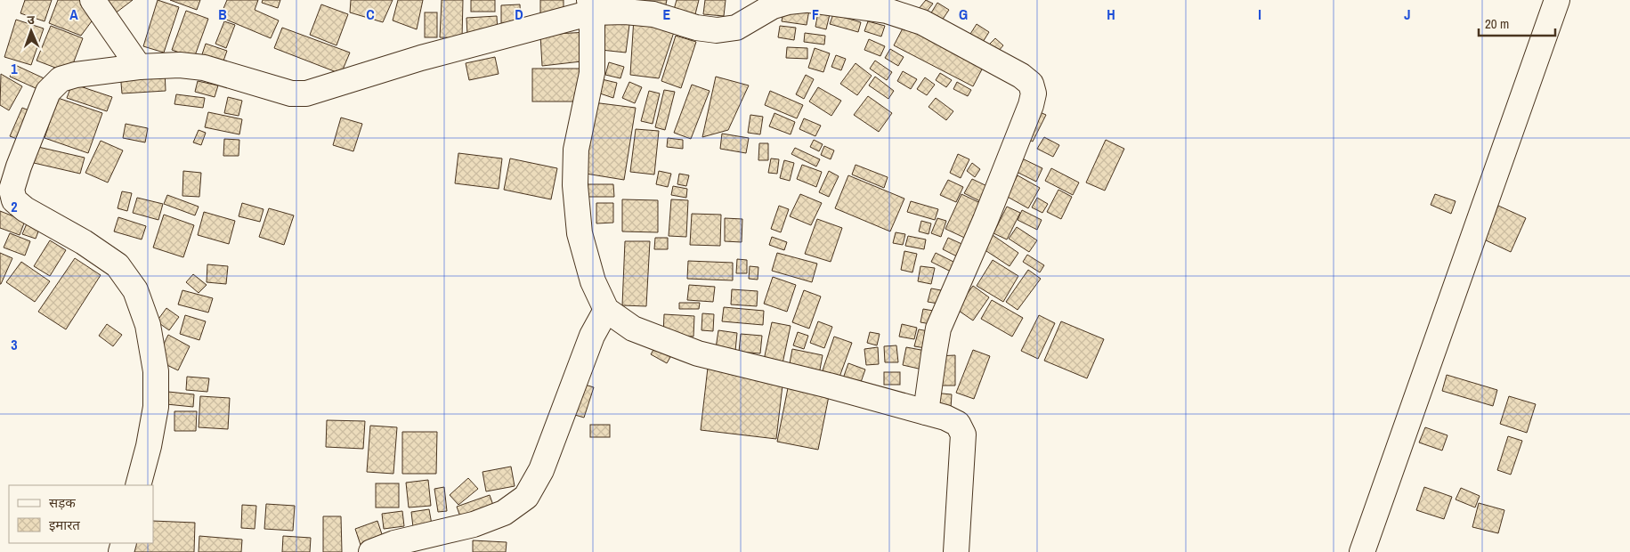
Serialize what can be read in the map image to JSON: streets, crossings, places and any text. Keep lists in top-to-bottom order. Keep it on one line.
{"legend":["सड़क","इमारत"],"scale_bar":"20 m","north":"top","grid":{"columns":["A","B","C","D","E","F","G","H","I","J"],"rows":["1","2","3"]}}
